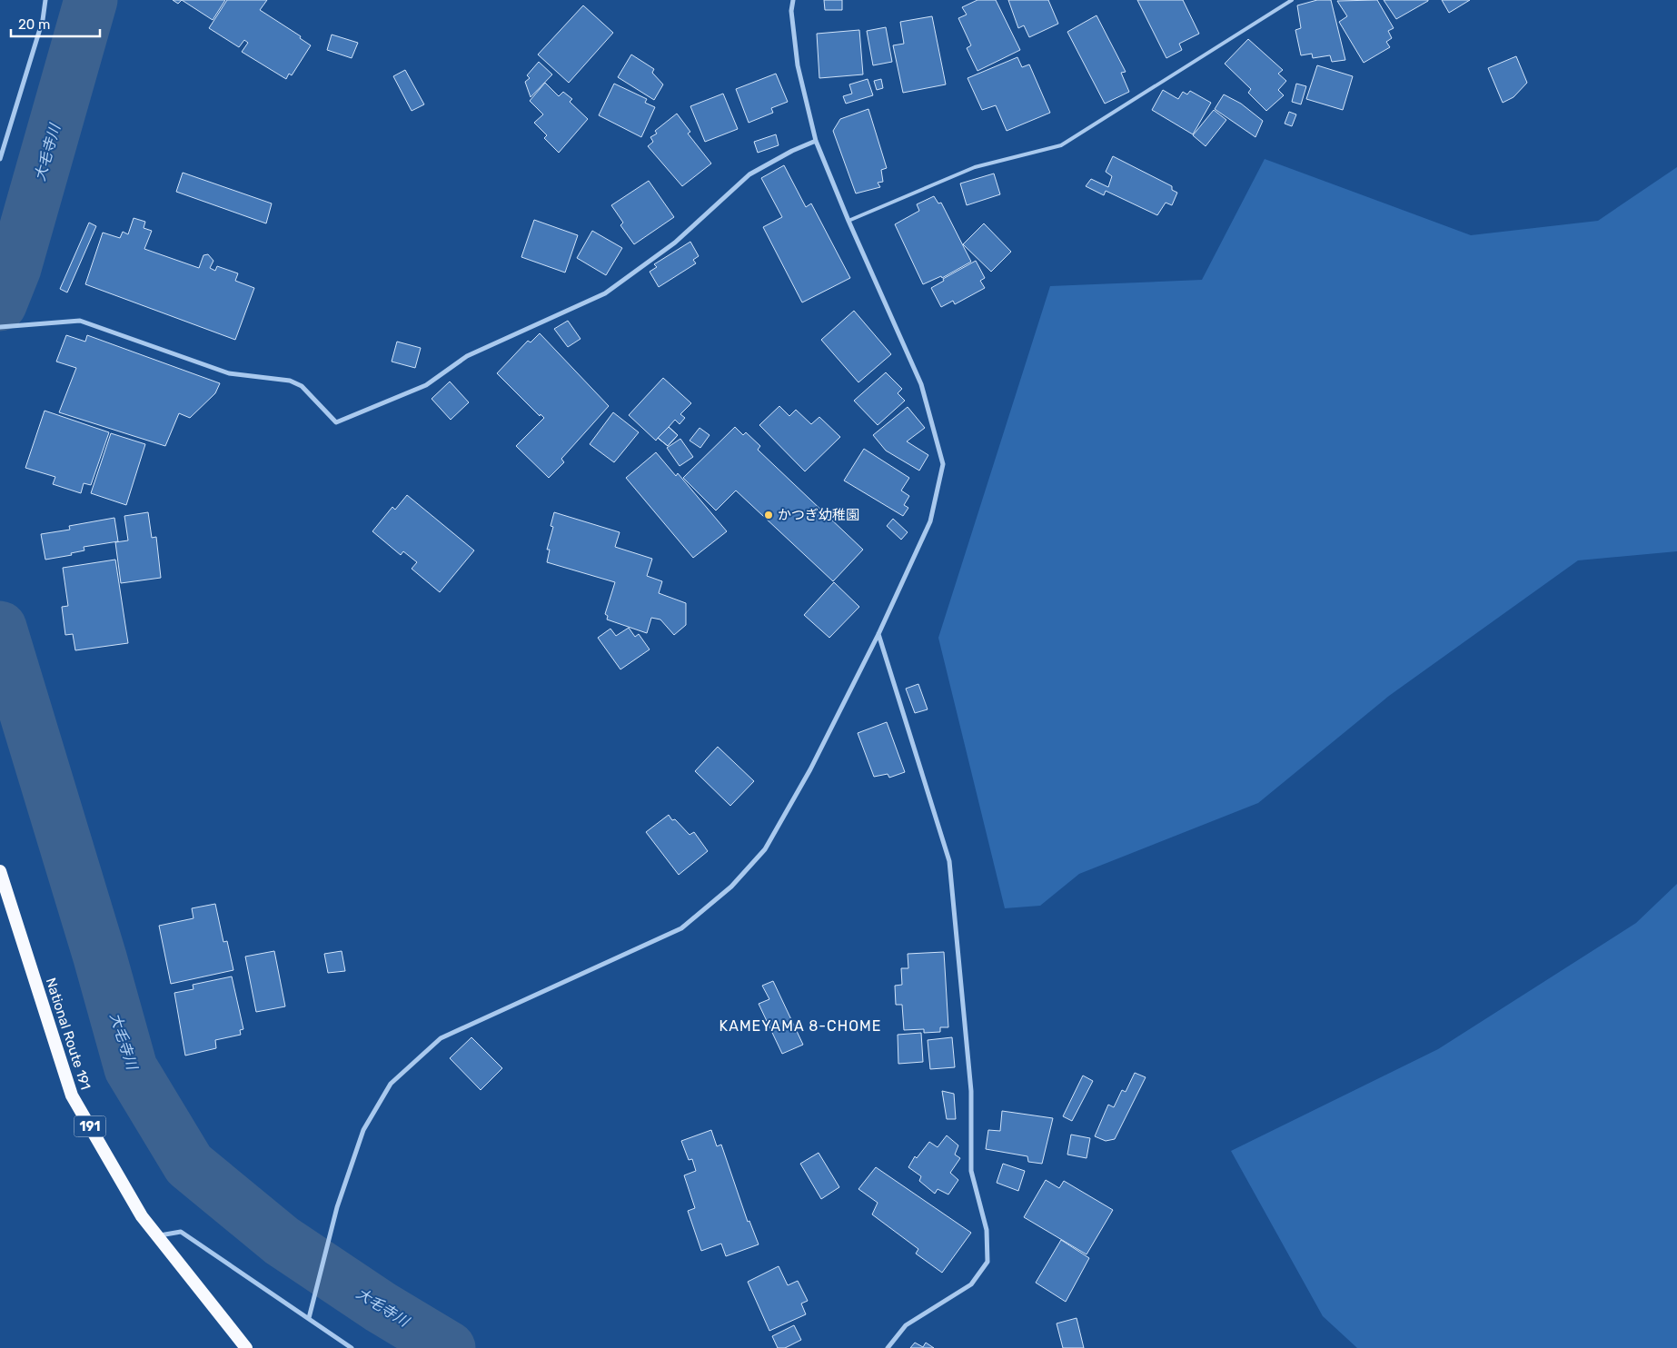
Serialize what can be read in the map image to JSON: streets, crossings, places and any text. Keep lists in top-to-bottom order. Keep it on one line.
{"streets":{"highway":["National Route 191","191"]},"districts":["KAMEYAMA 8-CHOME"],"water":["大毛寺川"],"places":["かつぎ幼稚園"],"scale_bar":"20 m"}
